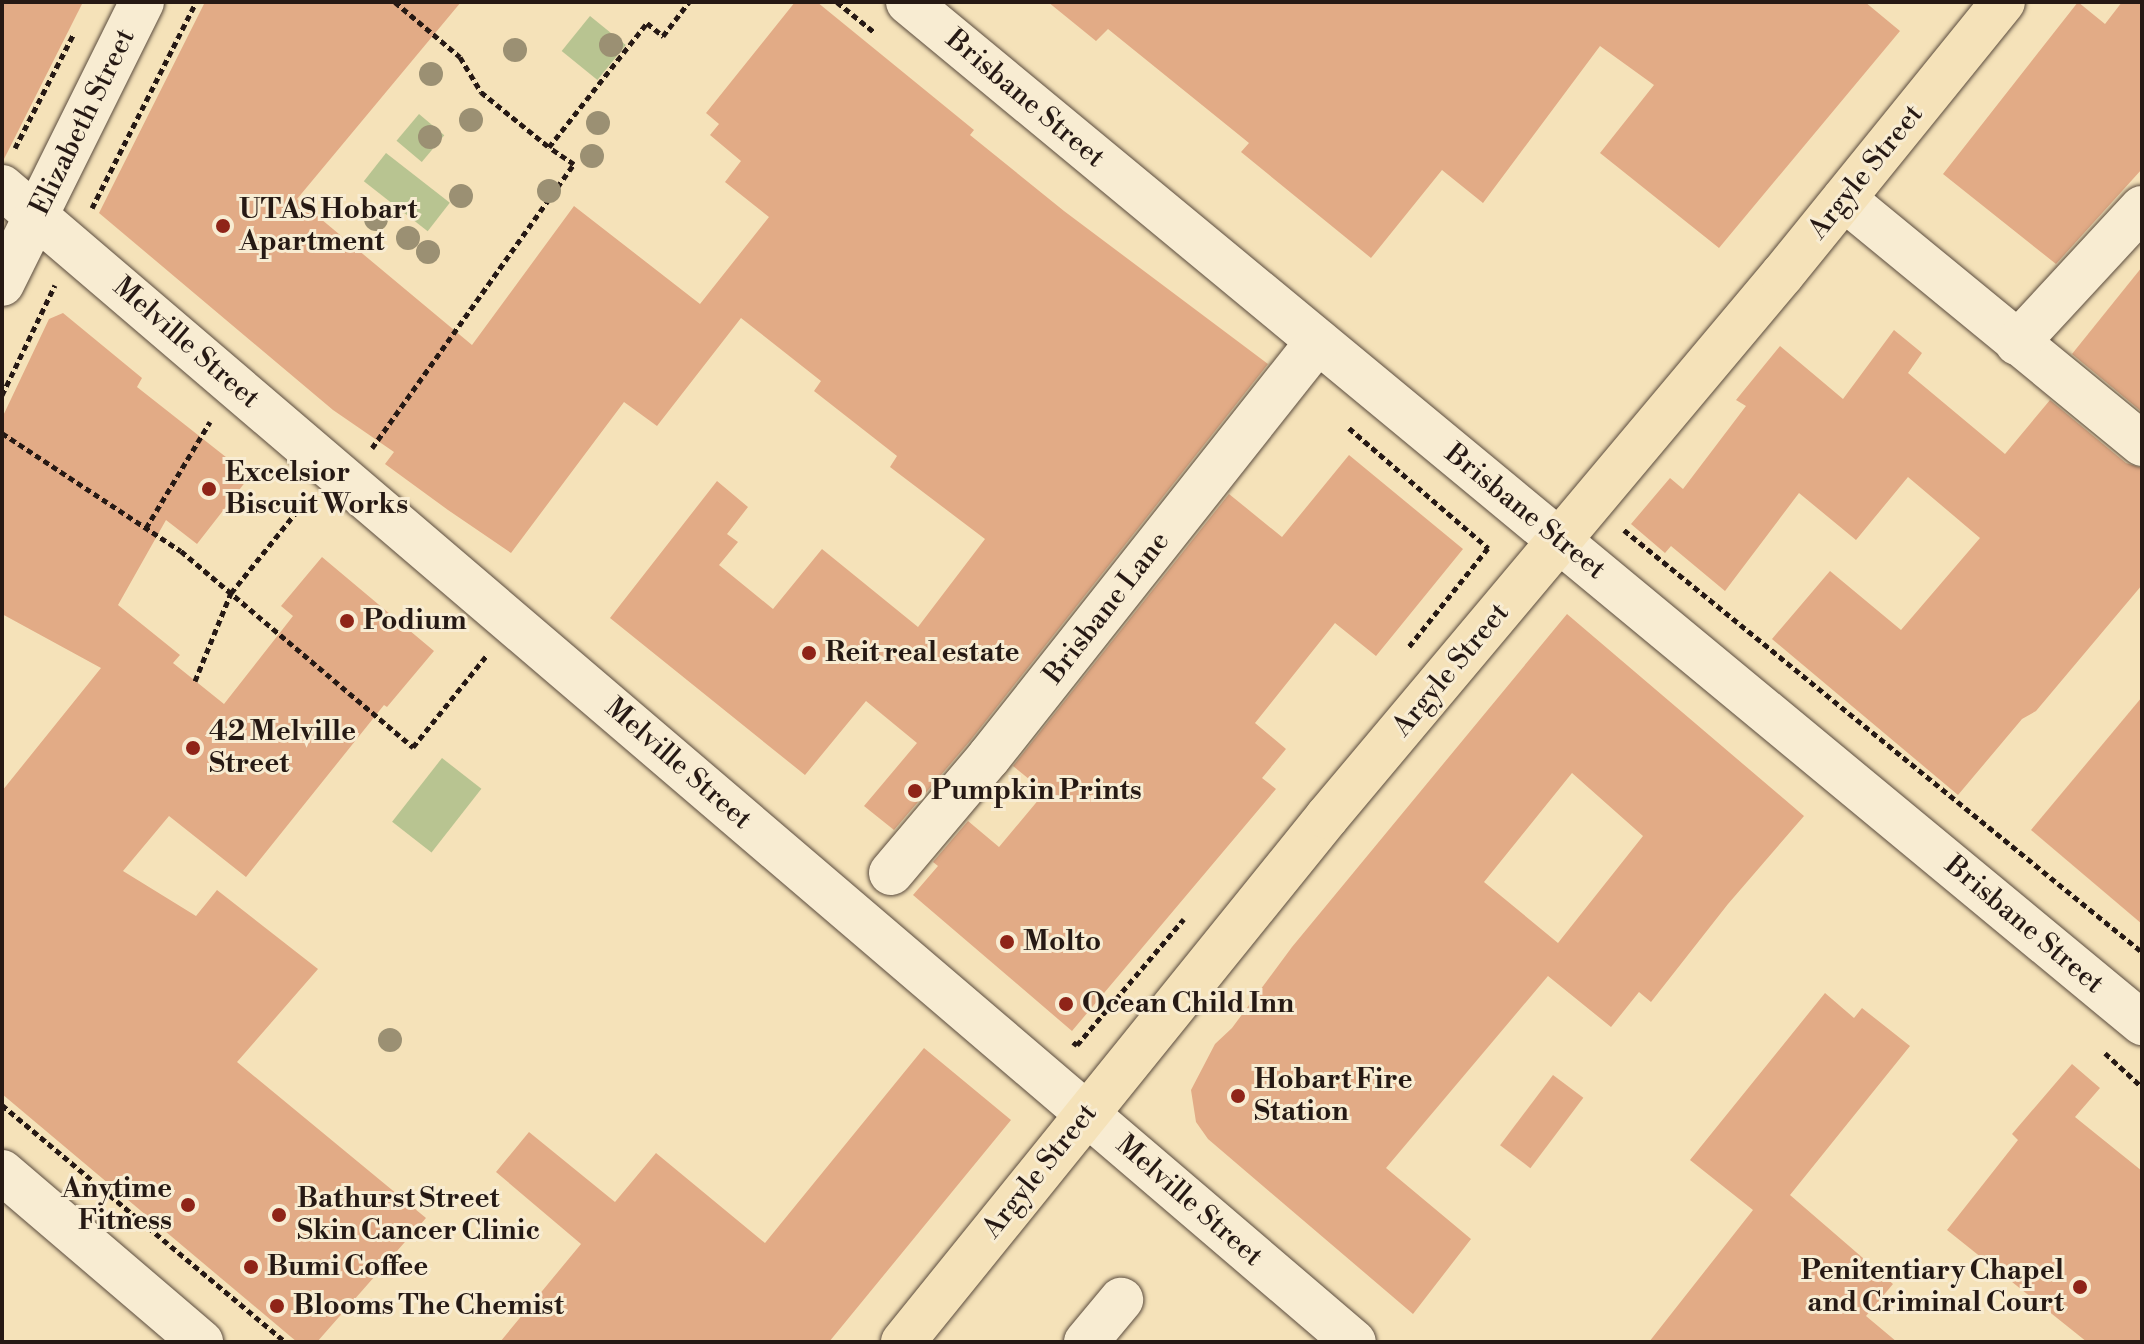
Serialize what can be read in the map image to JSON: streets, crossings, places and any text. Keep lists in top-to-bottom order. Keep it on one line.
{"streets":{"main road":["Argyle Street"],"street":["Brisbane Street","Elizabeth Street","Melville Street","Brisbane Lane"]},"crossings":[["Brisbane Street","Argyle Street"],["Brisbane Street","Brisbane Lane"],["Elizabeth Street","Melville Street"],["Argyle Street","Melville Street"]],"places":["UTAS Hobart Apartment","Excelsior Biscuit Works","Podium","Reit real estate","42 Melville Street","Pumpkin Prints","Molto","Ocean Child Inn","Hobart Fire Station","Anytime Fitness","Bathurst Street Skin Cancer Clinic","Bumi Coffee","Penitentiary Chapel and Criminal Court","Blooms The Chemist"]}
